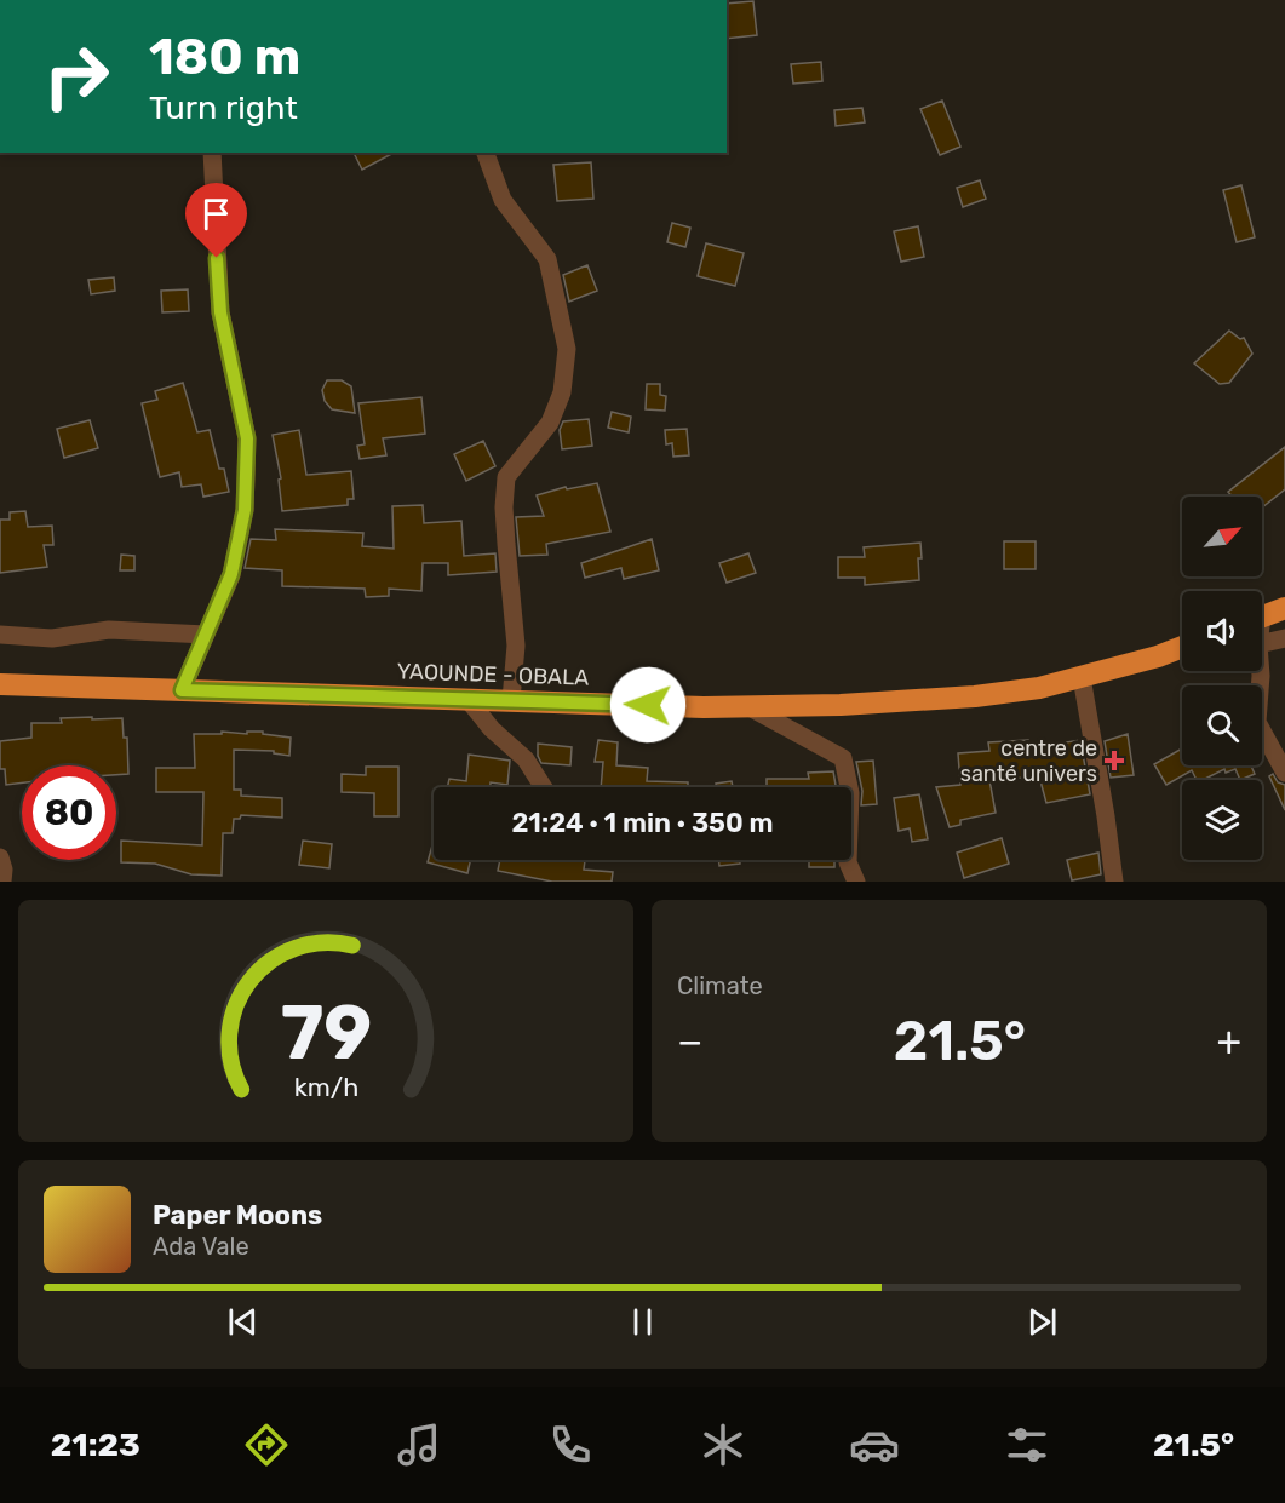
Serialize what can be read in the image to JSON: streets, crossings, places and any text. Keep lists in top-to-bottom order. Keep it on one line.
{"streets":{"highway":["YAOUNDE - OBALA"]},"places":{"health":["centre de santé univers"]},"north":"top right","page":{"turn":["180 m","Turn right"],"limit":"80","trip":"21:24 · 1 min · 350 m","tile":"Climate","heat":["−","21.5°","+"],"song":["Paper Moons","Ada Vale"],"tabs":["21:23","21.5°"],"gauge":["79","km/h"]}}
